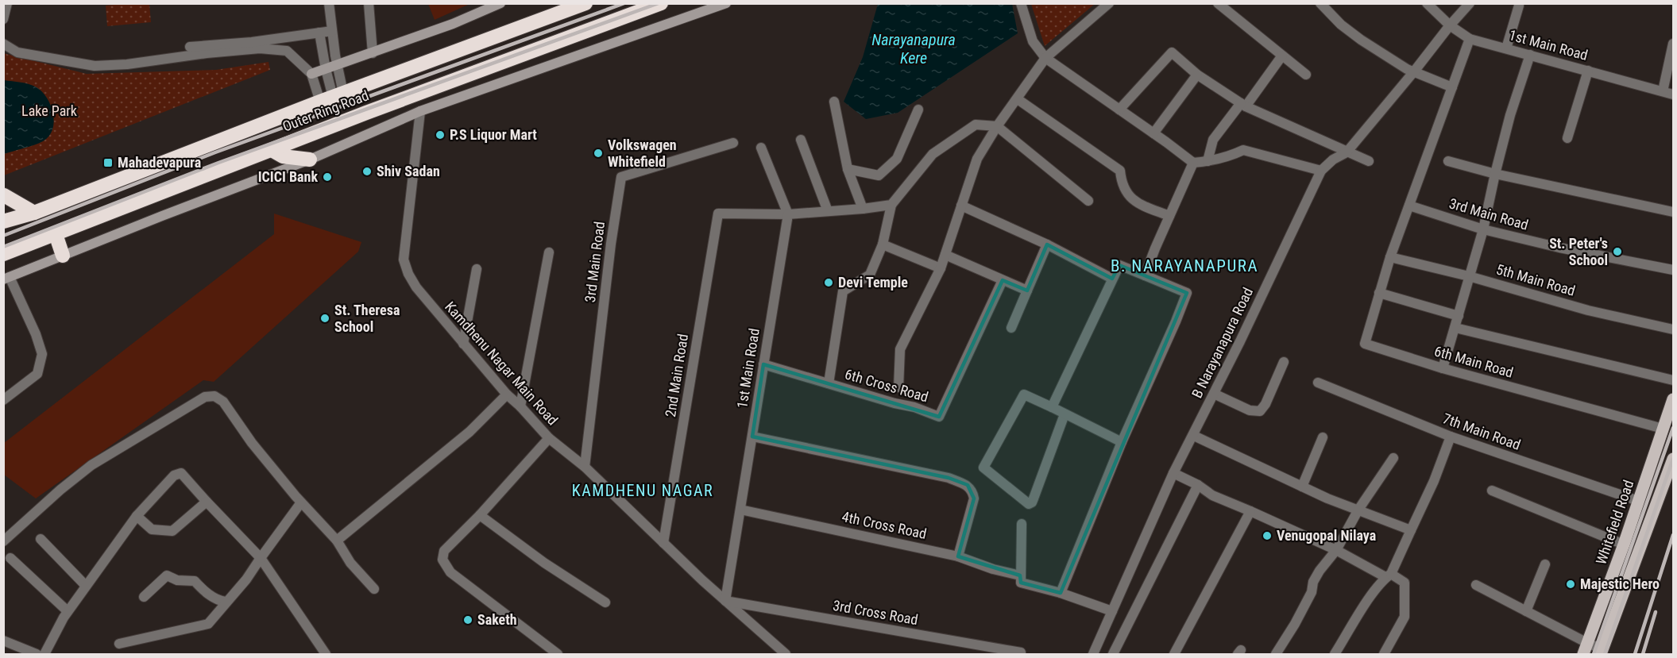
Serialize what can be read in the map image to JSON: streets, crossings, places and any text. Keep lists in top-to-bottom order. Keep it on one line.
{"streets":{"highway":["Outer Ring Road"],"main road":["Whitefield Road"],"street":["1st Main Road","3rd Main Road","5th Main Road","B Narayanapura Road","6th Main Road","Kamdhenu Nagar Main Road","2nd Main Road","6th Cross Road","7th Main Road","4th Cross Road","3rd Cross Road"]},"crossings":[["1st Main Road","B Narayanapura Road"],["1st Main Road","6th Main Road"],["1st Main Road","Kamdhenu Nagar Main Road"],["1st Main Road","2nd Main Road"],["1st Main Road","6th Cross Road"],["1st Main Road","4th Cross Road"],["1st Main Road","3rd Cross Road"],["3rd Main Road","6th Main Road"],["3rd Main Road","Kamdhenu Nagar Main Road"],["5th Main Road","6th Main Road"],["6th Main Road","Whitefield Road"],["Kamdhenu Nagar Main Road","2nd Main Road"],["Kamdhenu Nagar Main Road","3rd Cross Road"],["7th Main Road","Whitefield Road"]],"districts":["B. NARAYANAPURA","KAMDHENU NAGAR"],"water":["Narayanapura Kere"],"parks":["Lake Park"],"places":{"other":["P.S Liquor Mart","Volkswagen Whitefield","Shiv Sadan","ICICI Bank","St. Peter's School","Devi Temple","St. Theresa School","Venugopal Nilaya","Majestic Hero","Saketh"],"transit":["Mahadevapura"]}}
